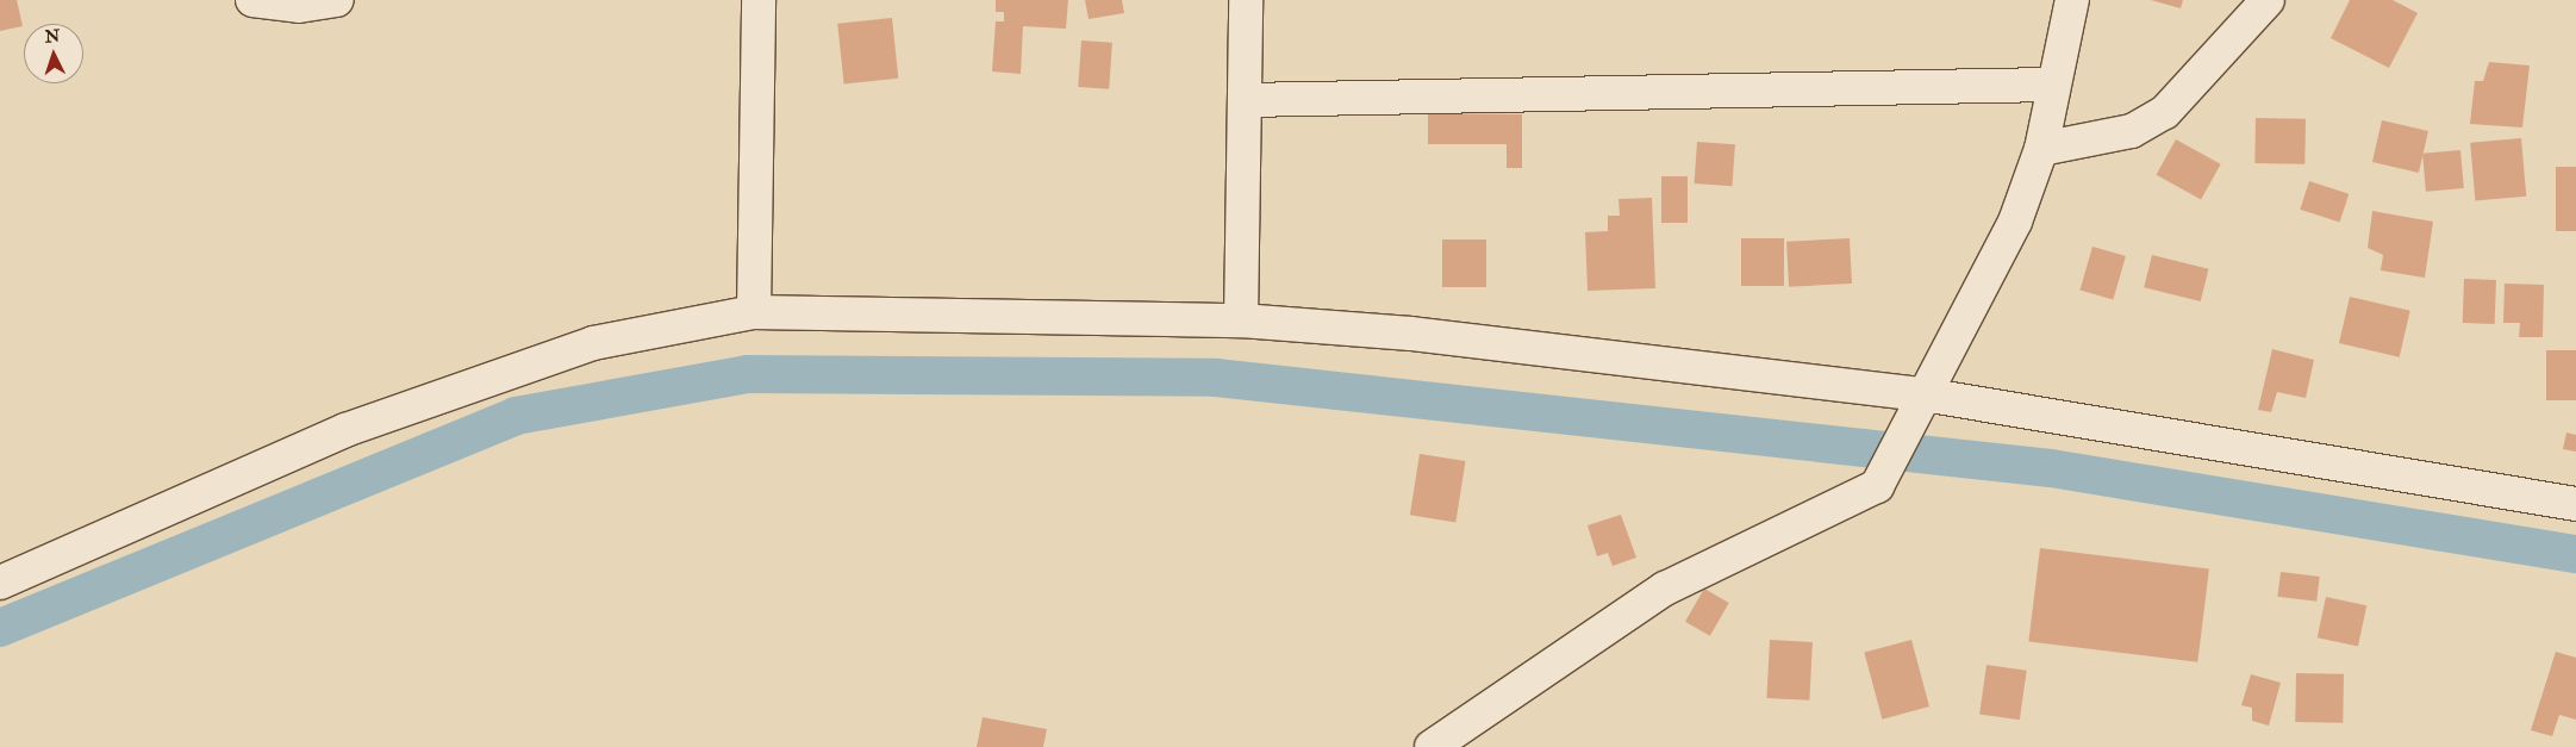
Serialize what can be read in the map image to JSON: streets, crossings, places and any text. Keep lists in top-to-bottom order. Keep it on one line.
{"north":"top"}
